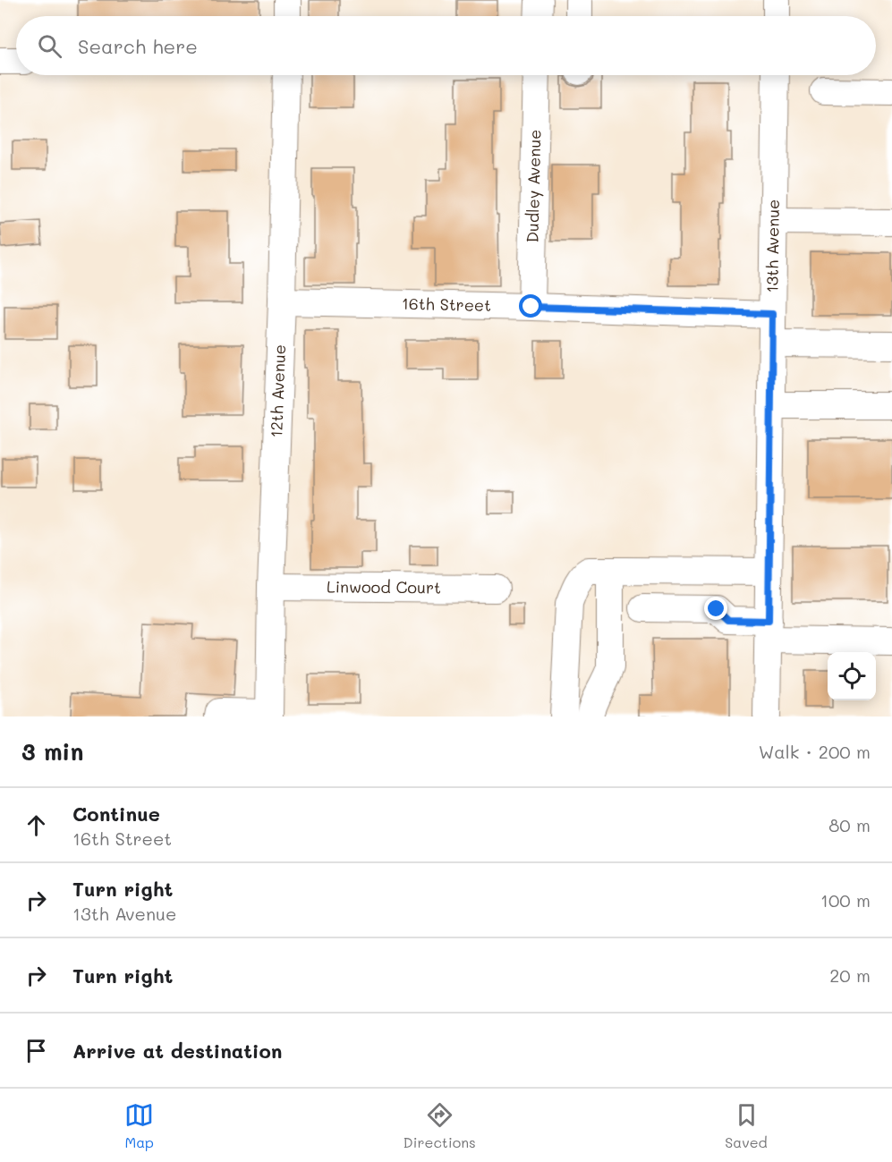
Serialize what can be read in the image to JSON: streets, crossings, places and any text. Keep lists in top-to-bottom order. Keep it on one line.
{"streets":{"street":["Dudley Avenue","13th Avenue","16th Street","12th Avenue","Linwood Court"]},"crossings":[["Dudley Avenue","16th Street"],["13th Avenue","16th Street"],["16th Street","12th Avenue"],["12th Avenue","Linwood Court"]],"page":{"search":"Search here","heading":["3 min","Walk · 200 m"],"list":[["Continue","16th Street","80 m"],["Turn right","13th Avenue","100 m"],["Turn right","20 m"],"Arrive at destination"],"nav":["Map","Directions","Saved"]}}
